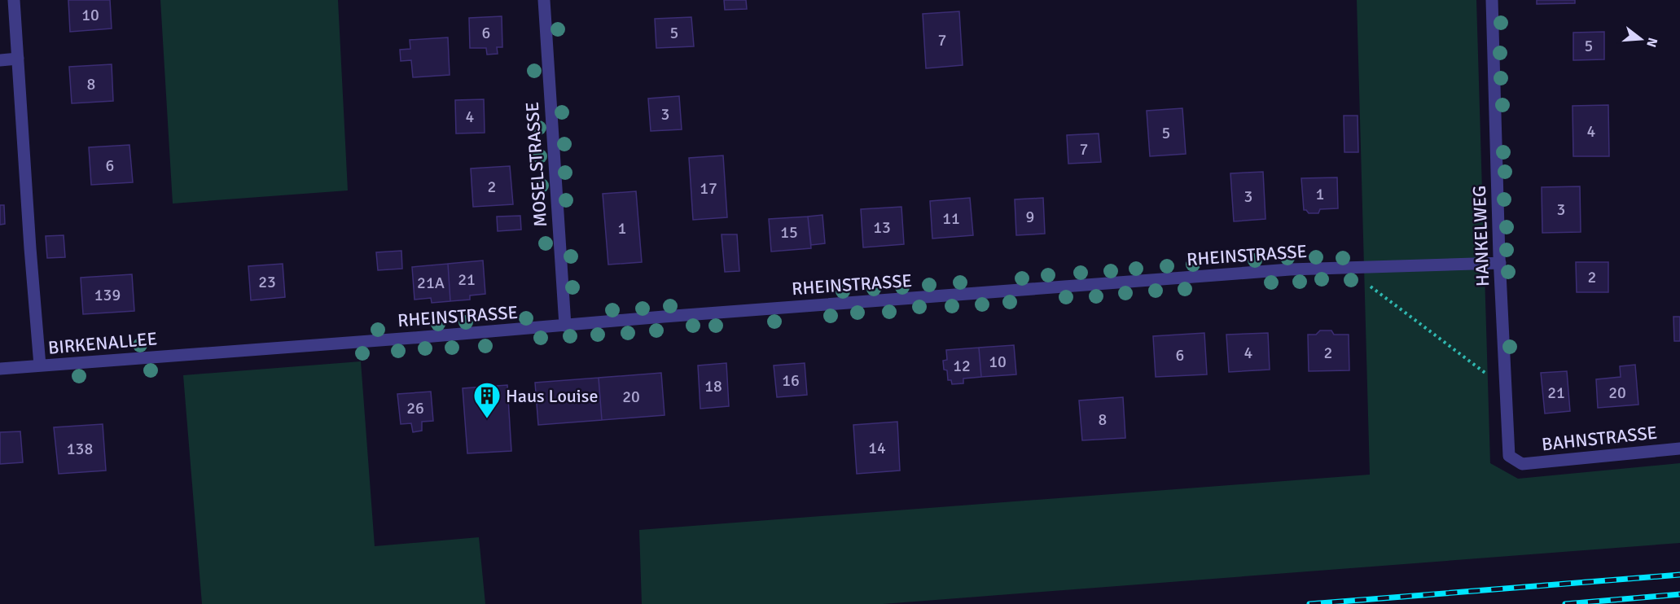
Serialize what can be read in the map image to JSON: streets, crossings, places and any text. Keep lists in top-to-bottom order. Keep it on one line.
{"streets":{"street":["MOSELSTRASSE","HANKELWEG","RHEINSTRASSE","BIRKENALLEE","BAHNSTRASSE"]},"crossings":[["MOSELSTRASSE","RHEINSTRASSE"],["HANKELWEG","RHEINSTRASSE"],["HANKELWEG","BAHNSTRASSE"],["RHEINSTRASSE","BIRKENALLEE"]],"places":{"building":["Haus Louise"]},"house_numbers":["10","6","5","7","5","8","3","4","4","5","7","6","2","17","1","3","3","9","11","13","1","15","2","21","23","21A","139","4","2","6","10","12","16","18","21","20","20","26","8","14","138"],"north":"right"}
